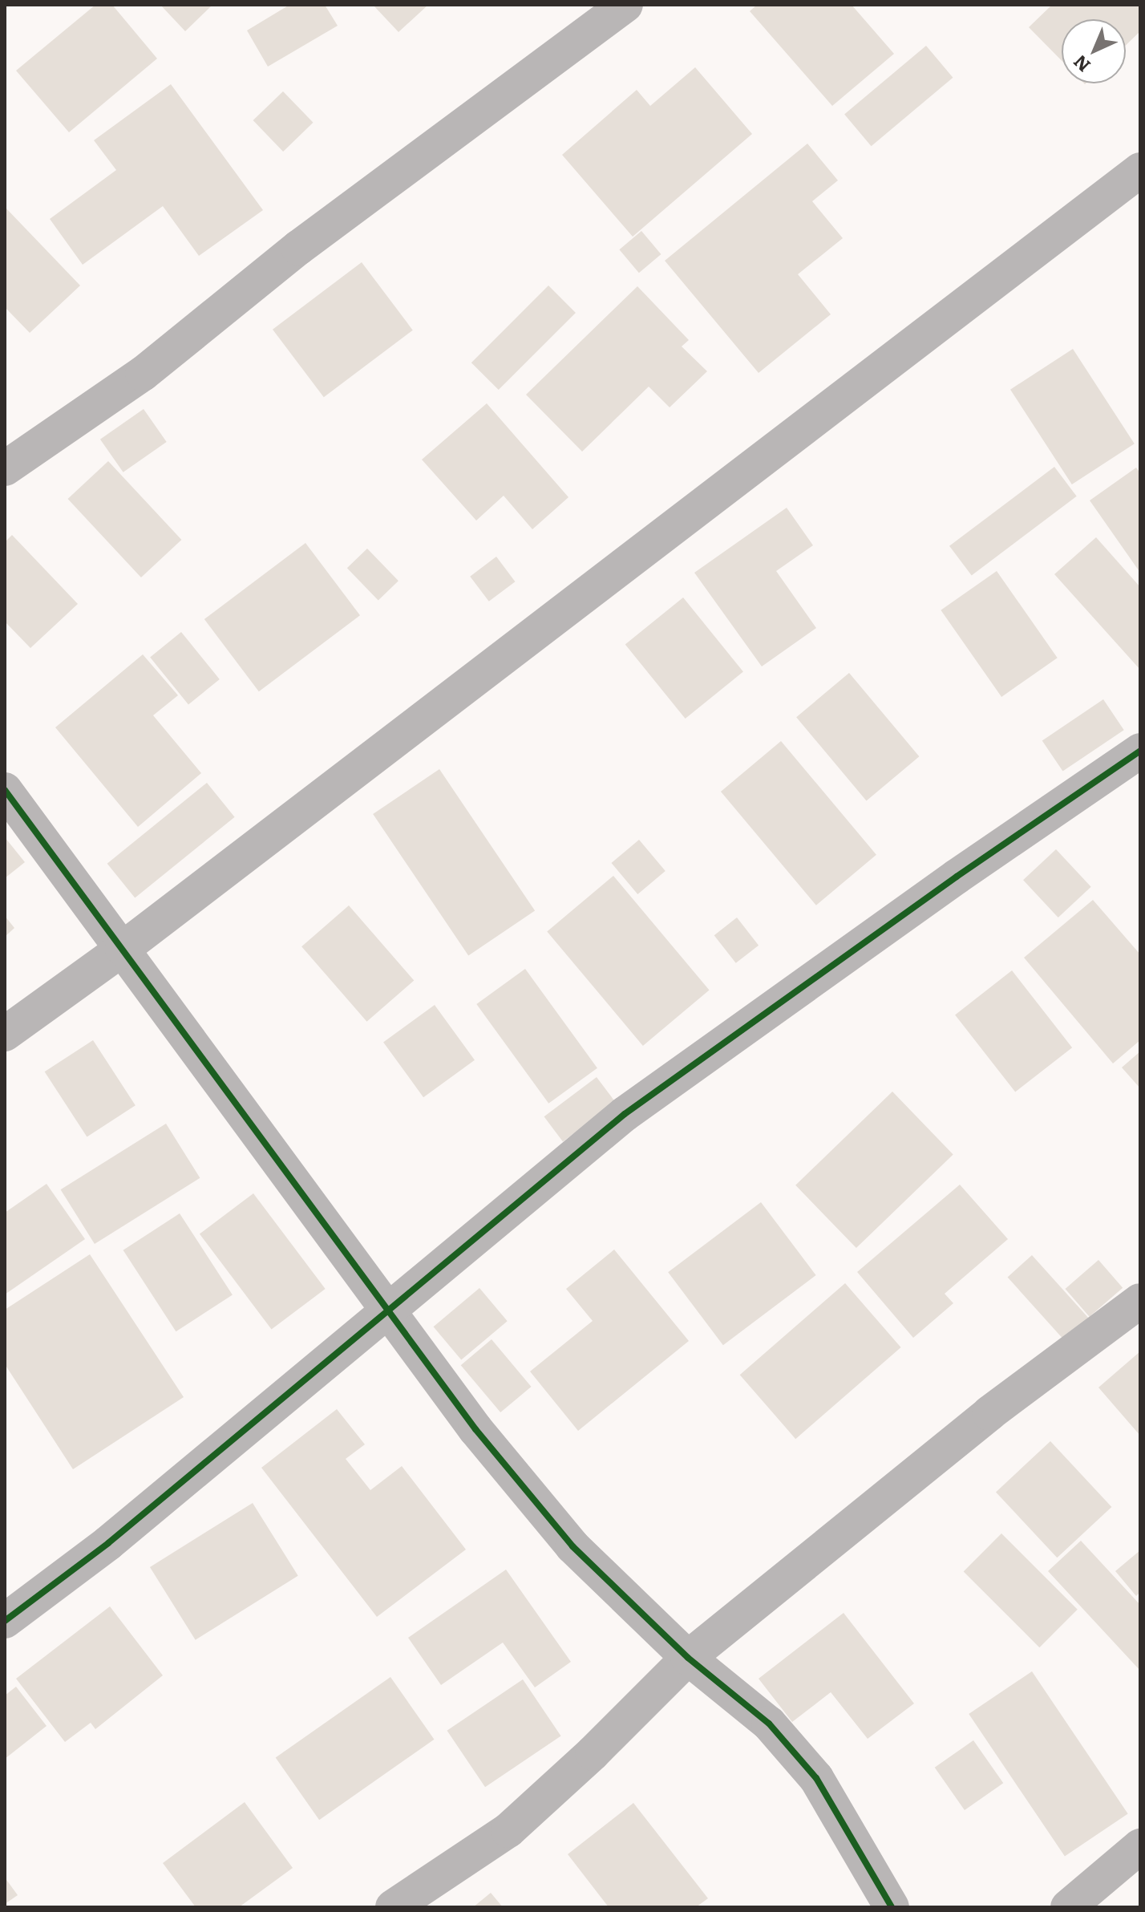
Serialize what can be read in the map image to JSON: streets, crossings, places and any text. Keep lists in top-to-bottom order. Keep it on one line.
{"north":"bottom left"}
